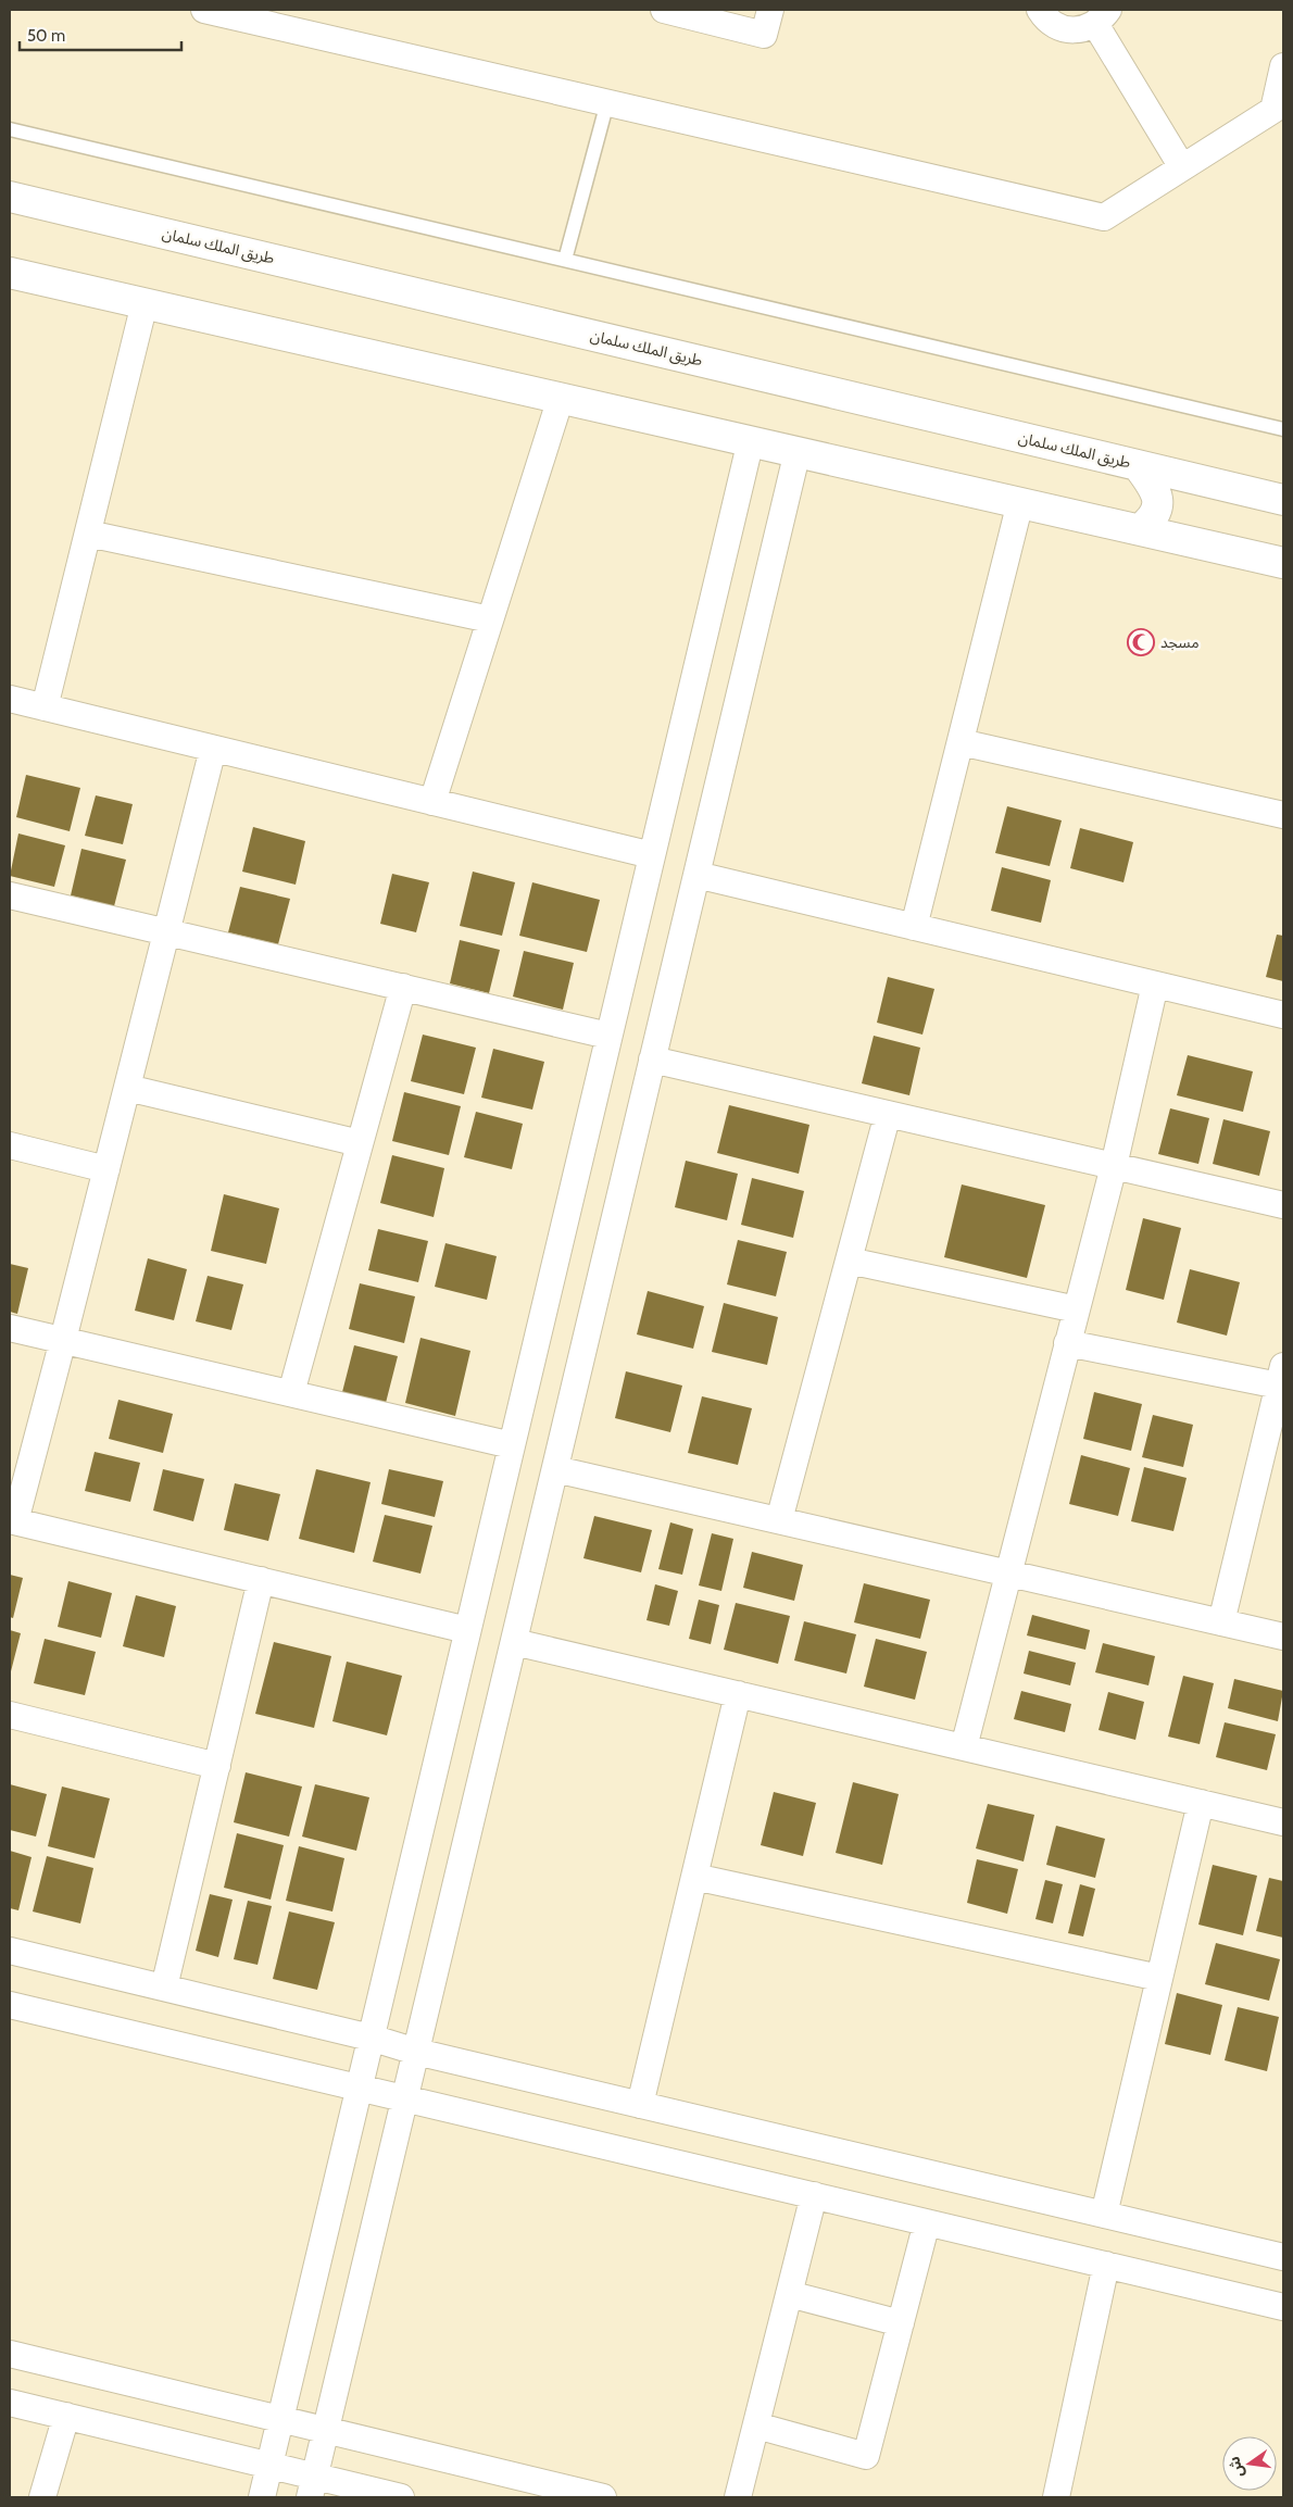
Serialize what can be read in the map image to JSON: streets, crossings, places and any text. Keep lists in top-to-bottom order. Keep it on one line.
{"streets":{"main road":["طريق الملك سلمان"]},"places":{"mosque":["مسجد"]},"scale_bar":"50 m","north":"left"}
